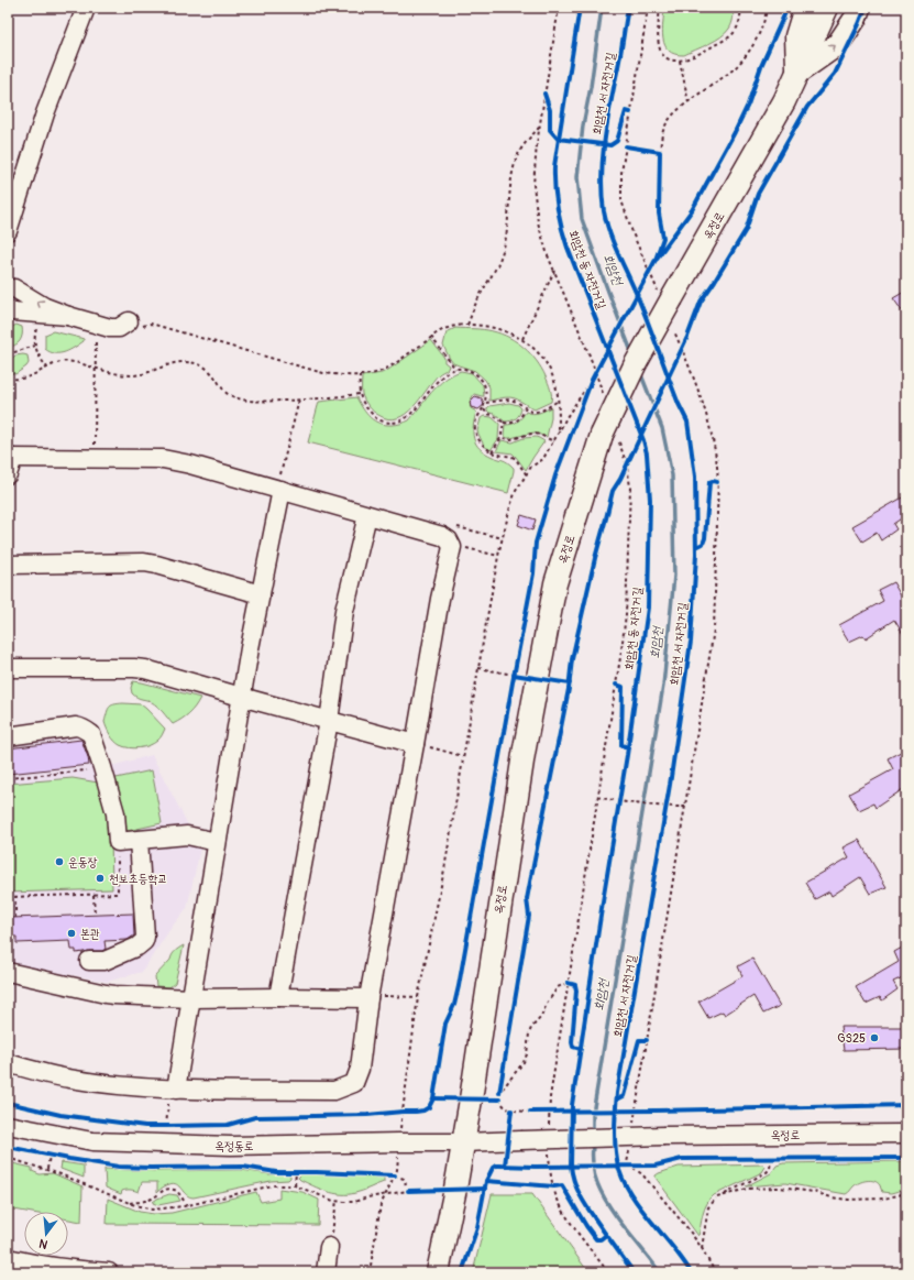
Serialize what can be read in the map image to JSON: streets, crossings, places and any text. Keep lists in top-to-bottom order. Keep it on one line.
{"streets":{"main road":["옥정로"],"street":["옥정동로"],"cycle path":["회암천 서 자전거길","회암천 동 자전거길"]},"crossings":[["옥정로","옥정동로"]],"water":["회암천"],"places":["운동장","천보초등학교","본관","GS25"],"north":"bottom"}
